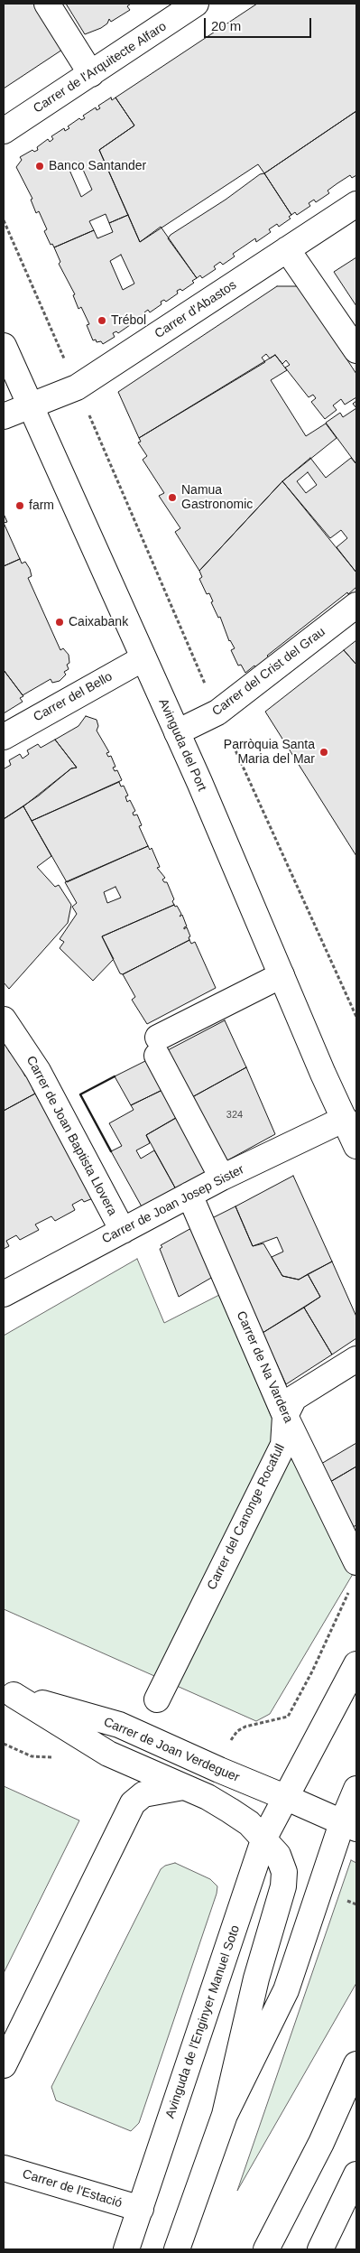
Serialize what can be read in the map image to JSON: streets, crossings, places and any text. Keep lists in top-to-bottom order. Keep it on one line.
{"streets":{"street":["Carrer de l'Arquitecte Alfaro","Carrer d'Abastos","Carrer del Crist del Grau","Carrer del Bello","Avinguda del Port","Carrer de Joan Baptista Llovera","Carrer de Joan Josep Sister","Carrer de Na Vardera","Carrer del Canonge Rocafull","Carrer de Joan Verdeguer","Avinguda de l'Enginyer Manuel Soto","Carrer de l'Estació"]},"crossings":[["Carrer d'Abastos","Avinguda del Port"],["Carrer del Crist del Grau","Avinguda del Port"],["Carrer del Bello","Avinguda del Port"],["Avinguda del Port","Carrer de Joan Josep Sister"],["Carrer de Joan Baptista Llovera","Carrer de Joan Josep Sister"],["Carrer de Joan Josep Sister","Carrer de Na Vardera"],["Carrer de Na Vardera","Carrer del Canonge Rocafull"],["Carrer de Joan Verdeguer","Avinguda de l'Enginyer Manuel Soto"],["Avinguda de l'Enginyer Manuel Soto","Carrer de l'Estació"]],"places":["Banco Santander","Trébol","Namua Gastronomic","farm","Caixabank","Parròquia Santa Maria del Mar"],"house_numbers":["324"],"scale_bar":"20 m"}
